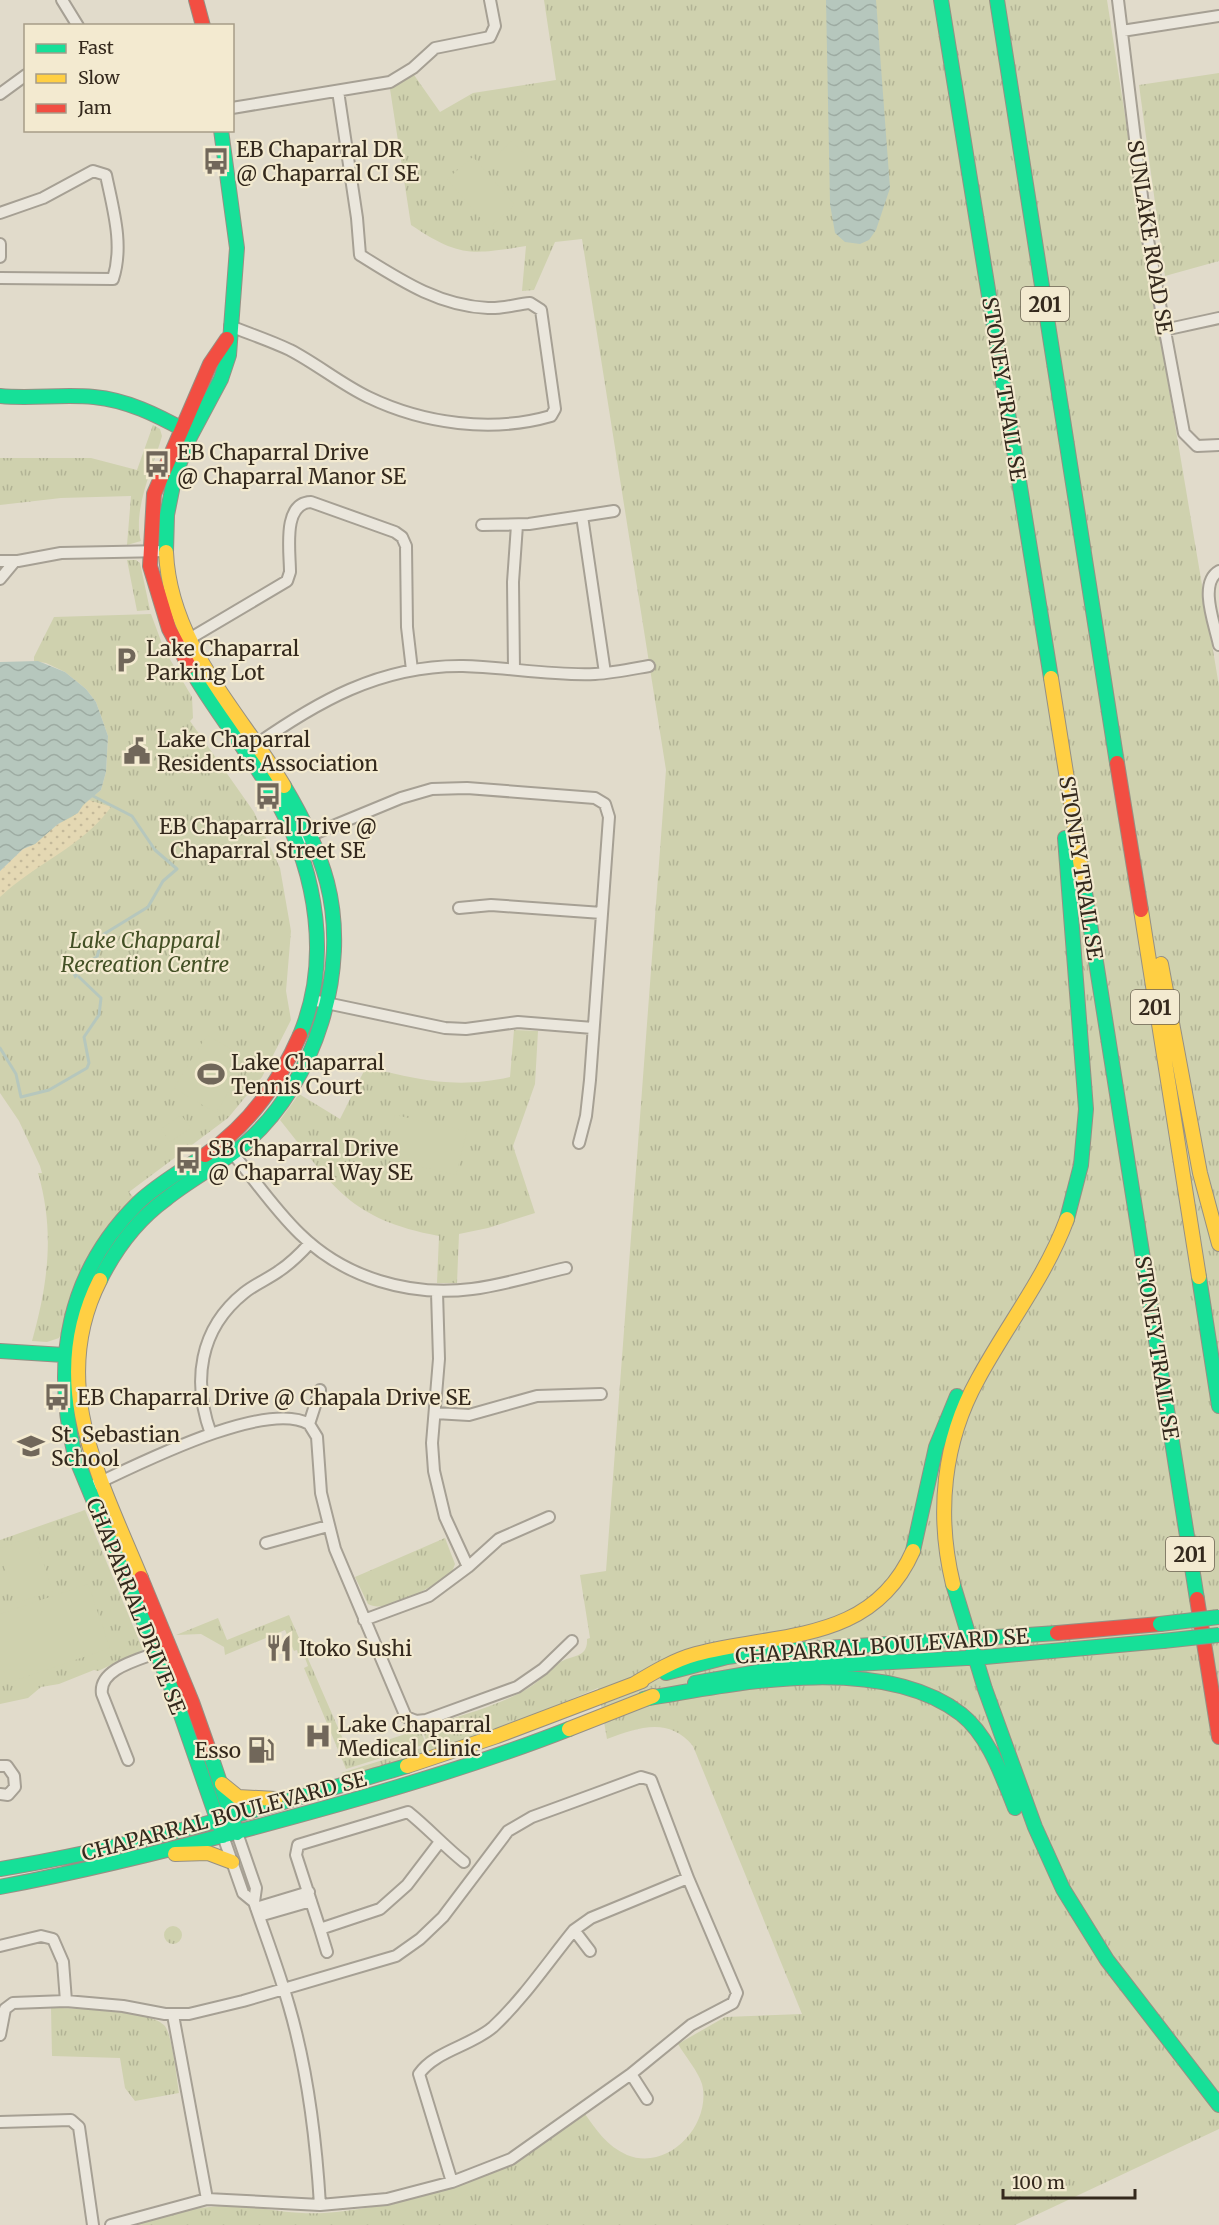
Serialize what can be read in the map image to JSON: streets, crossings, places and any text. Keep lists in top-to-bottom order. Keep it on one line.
{"streets":{"main road":["201","STONEY TRAIL SE","CHAPARRAL DRIVE SE","CHAPARRAL BOULEVARD SE"],"street":["SUNLAKE ROAD SE"]},"crossings":[["CHAPARRAL DRIVE SE","CHAPARRAL BOULEVARD SE"]],"parks":["Lake Chapparal Recreation Centre"],"places":{"bus stop":["EB Chaparral DR @ Chaparral CI SE","EB Chaparral Drive @ Chaparral Manor SE","EB Chaparral Drive @ Chaparral Street SE","SB Chaparral Drive @ Chaparral Way SE","EB Chaparral Drive @ Chapala Drive SE"],"parking":["Lake Chaparral Parking Lot"],"public building":["Lake Chaparral Residents Association"],"sports":["Lake Chaparral Tennis Court"],"school or university":["St. Sebastian School"],"restaurant":["Itoko Sushi"],"hospital":["Lake Chaparral Medical Clinic"],"fuel station":["Esso"]},"legend":["Fast","Slow","Jam"],"scale_bar":"100 m"}
